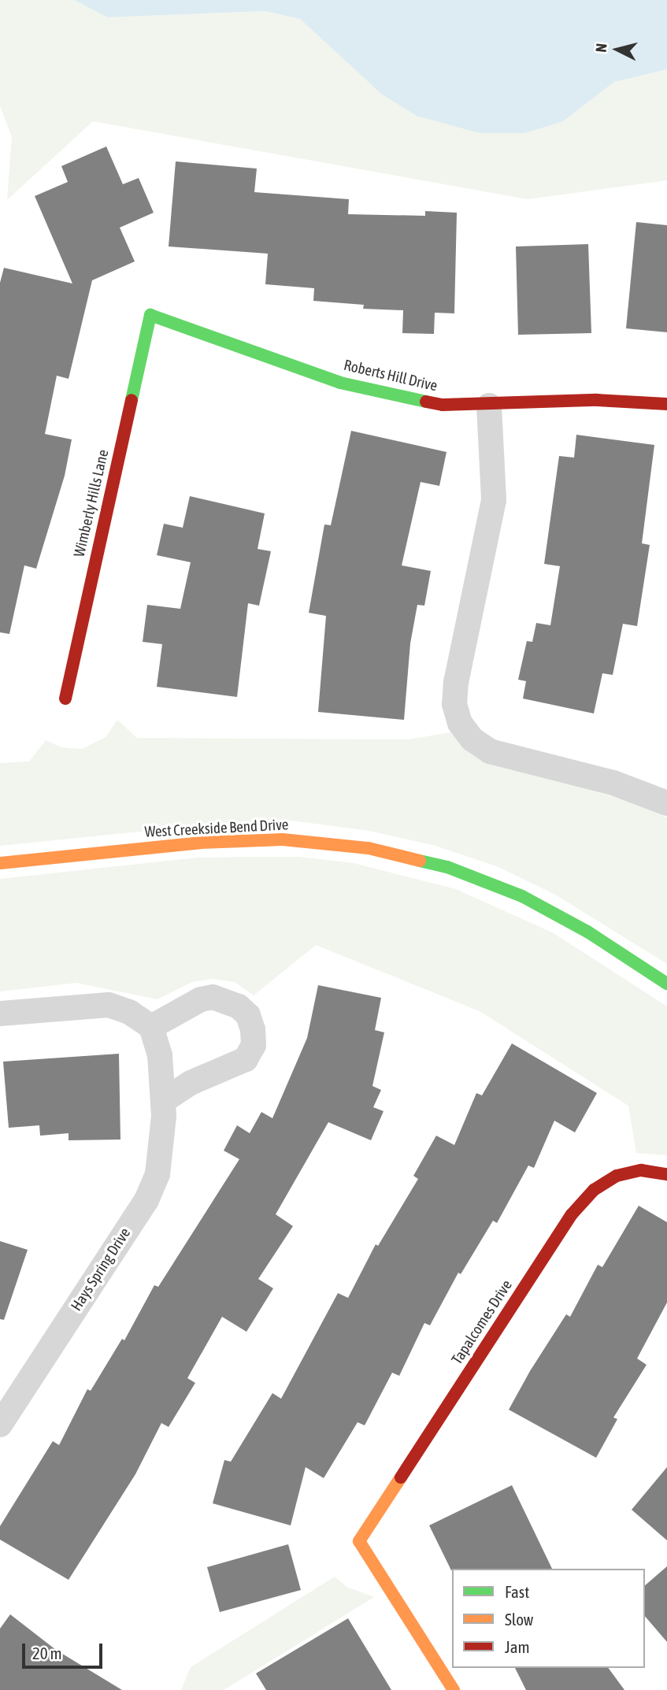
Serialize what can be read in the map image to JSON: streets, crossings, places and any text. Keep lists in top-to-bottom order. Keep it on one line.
{"streets":{"street":["Roberts Hill Drive","Wimberly Hills Lane","West Creekside Bend Drive","Hays Spring Drive","Tapalcomes Drive"]},"crossings":[["Roberts Hill Drive","Wimberly Hills Lane"]],"legend":["Fast","Slow","Jam"],"scale_bar":"20 m","north":"left"}
